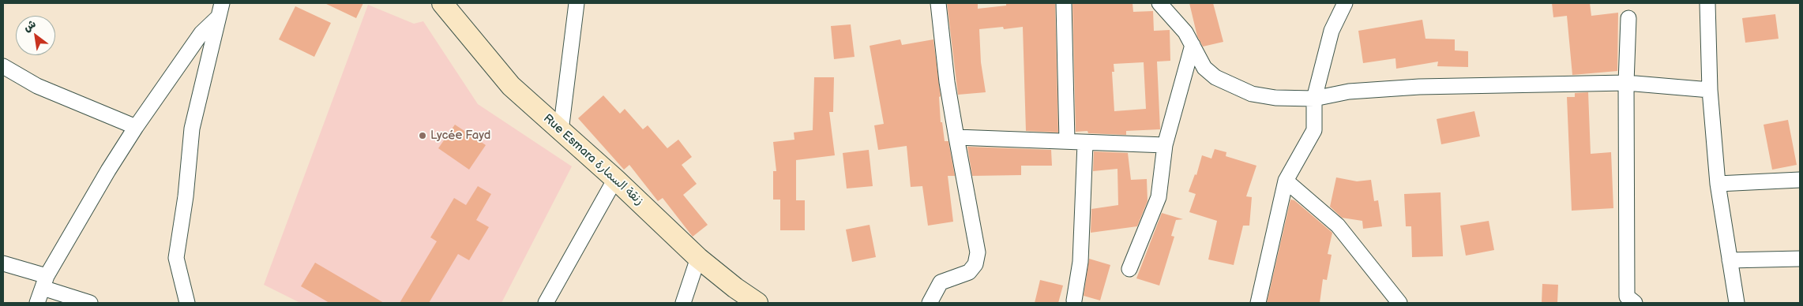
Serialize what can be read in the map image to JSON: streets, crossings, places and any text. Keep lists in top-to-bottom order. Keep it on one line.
{"streets":{"street":["Rue Esmara زنقة السمارة"]},"places":["Lycée Fayd"],"north":"top left"}
